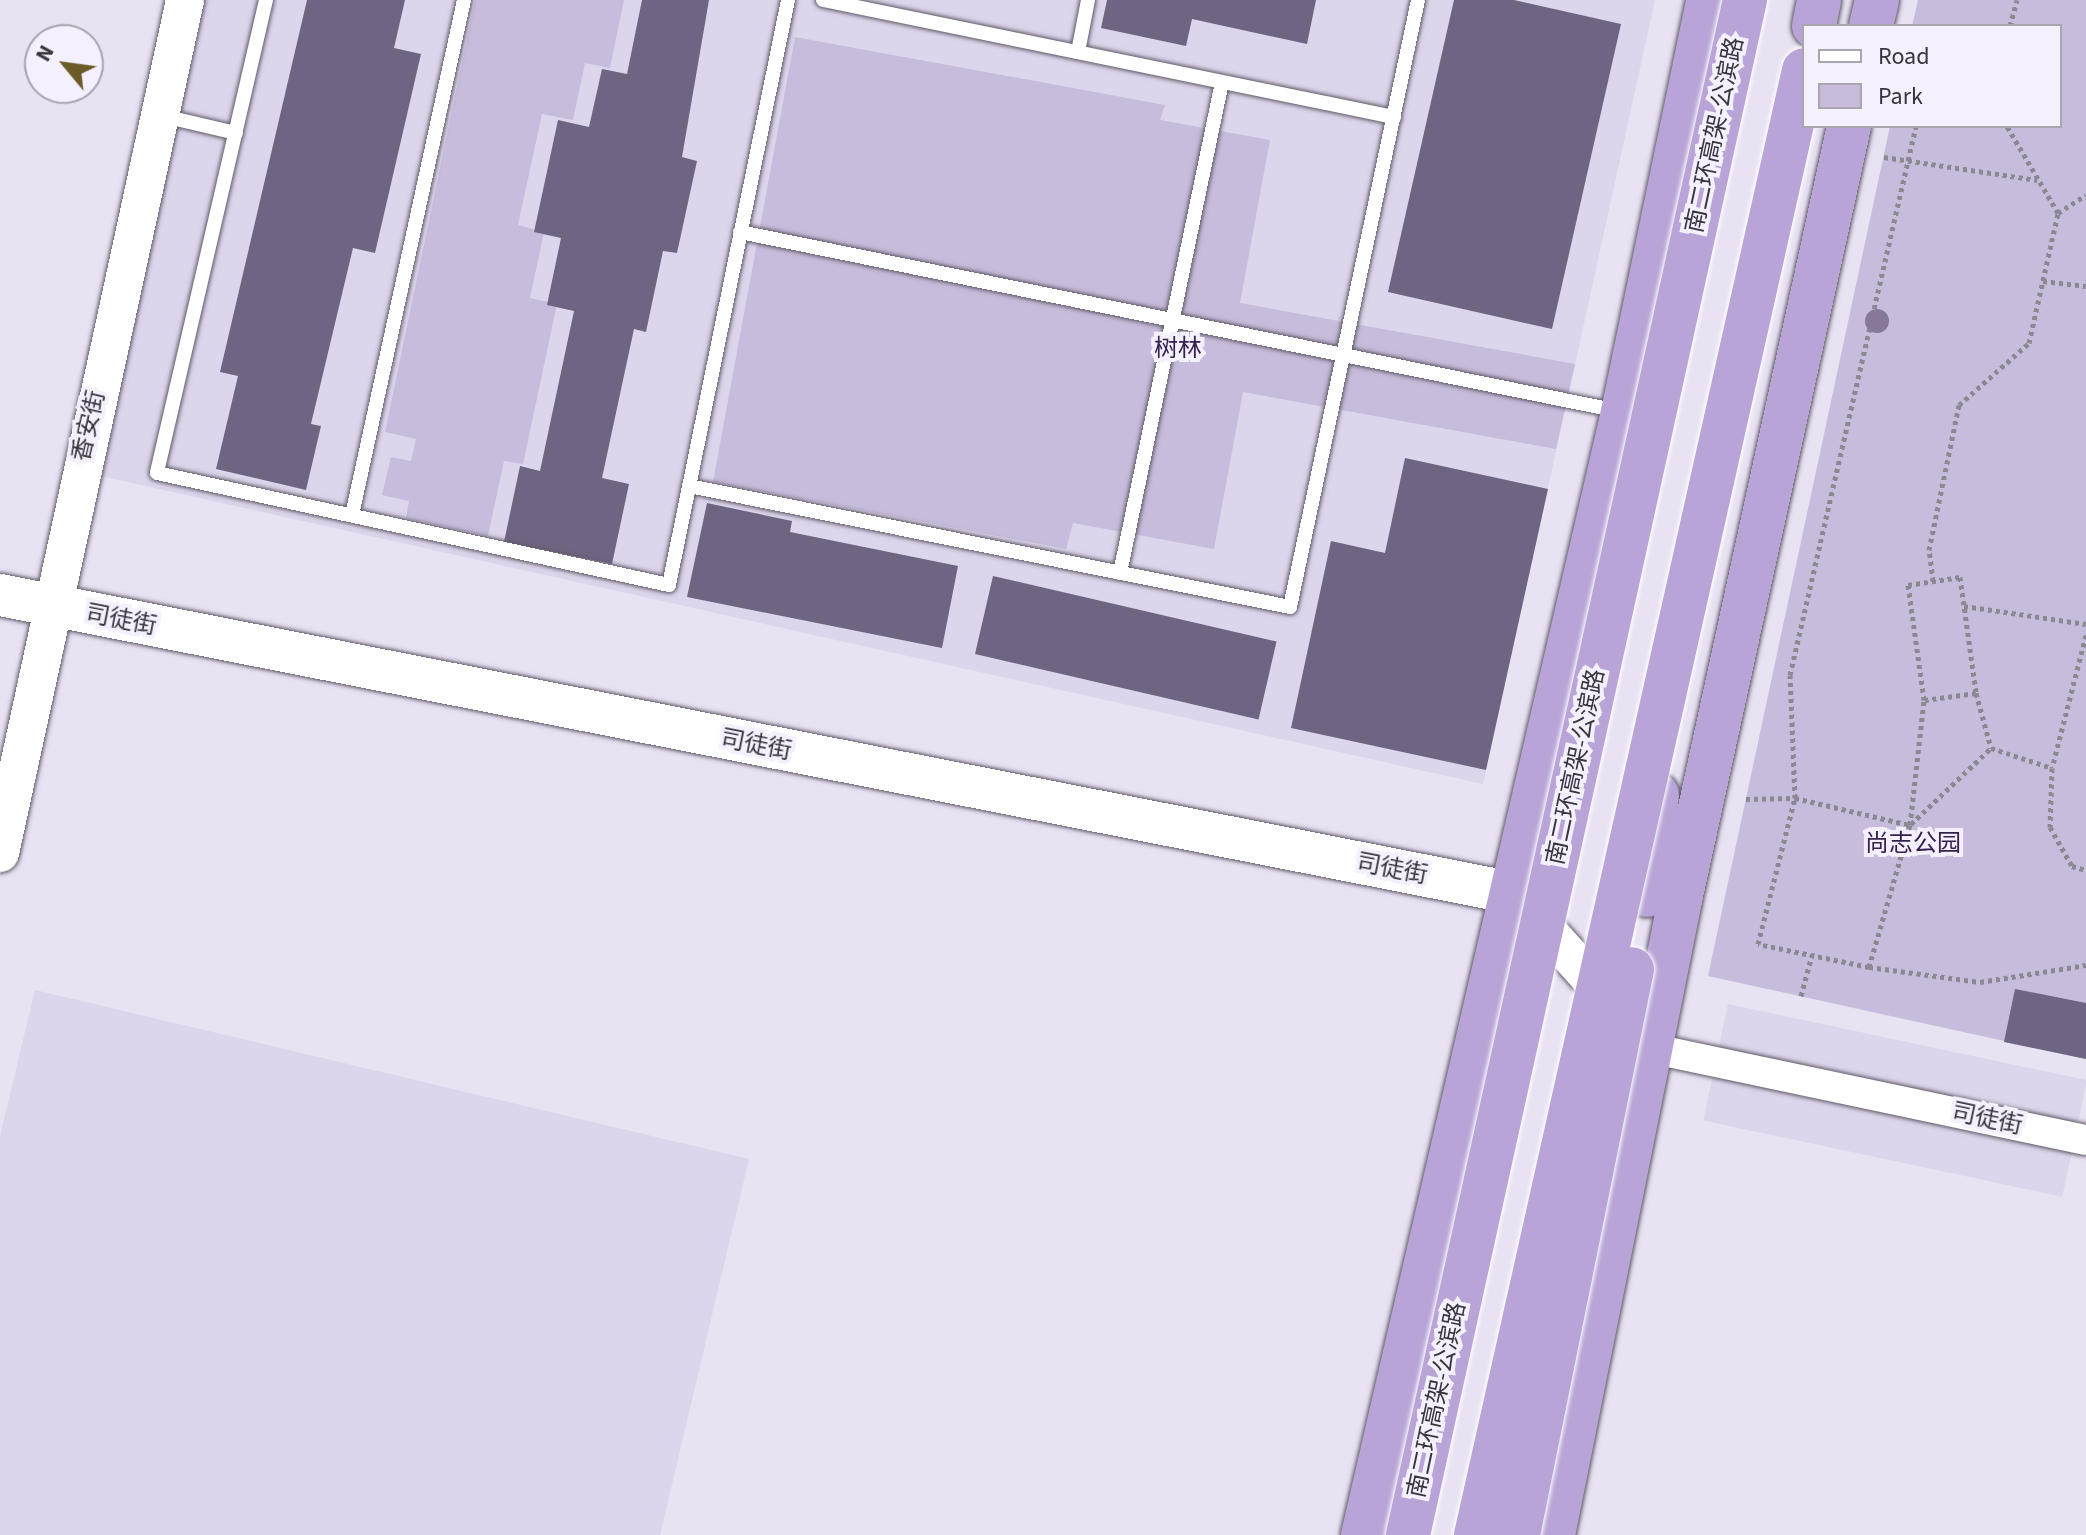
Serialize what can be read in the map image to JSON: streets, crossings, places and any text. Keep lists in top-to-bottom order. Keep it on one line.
{"streets":{"highway":["南二环高架-公滨路"],"main road":["司徒街"],"street":["香安街"]},"crossings":[["香安街","司徒街"]],"parks":["树林","尚志公园"],"legend":["Road","Park"],"north":"top left"}
